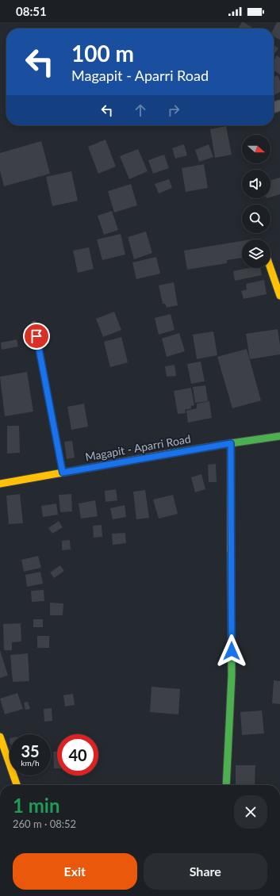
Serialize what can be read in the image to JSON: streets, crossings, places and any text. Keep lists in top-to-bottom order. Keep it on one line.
{"streets":{"street":["Magapit - Aparri Road"]},"north":"right","page":{"status":"08:51","turn":["100 m","Magapit - Aparri Road"],"speed":"35 km/h","limit":"40","heading":["1 min","260 m · 08:52"],"buttons":["Exit","Share"]}}
